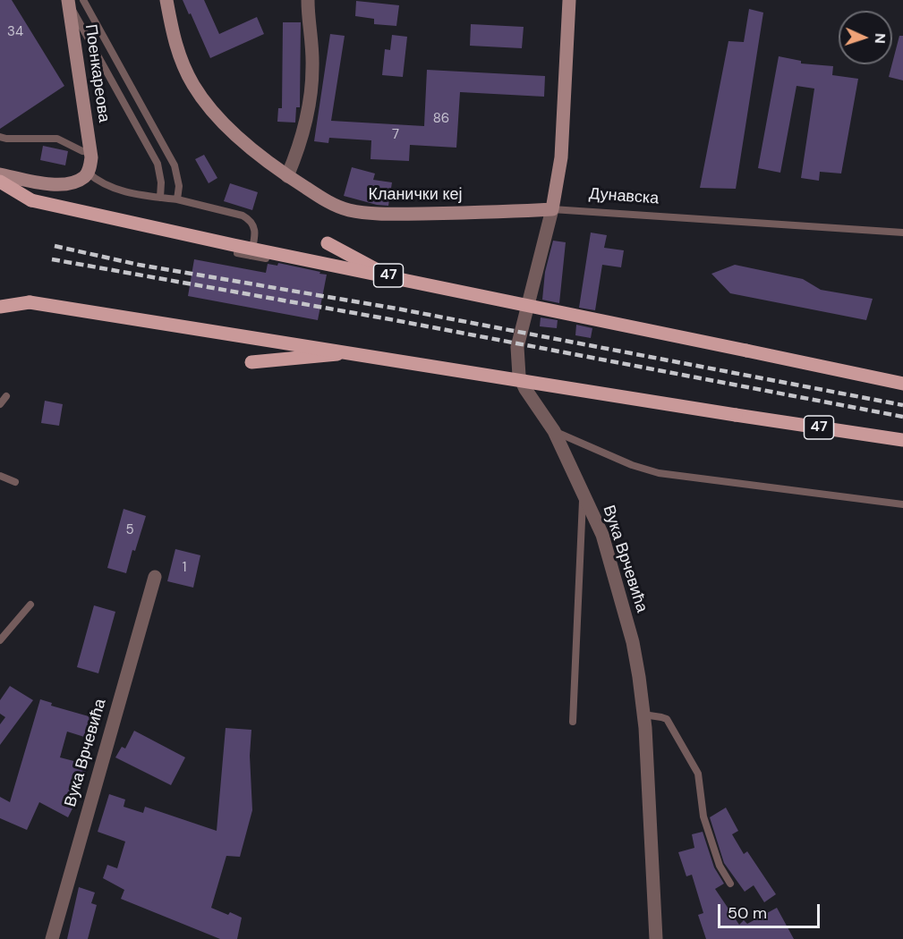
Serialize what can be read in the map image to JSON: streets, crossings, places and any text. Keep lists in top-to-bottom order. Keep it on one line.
{"streets":{"main road":["Поенкареова","Кланички кеј","47"],"street":["Вука Врчевића"],"lane":["Дунавска"]},"crossings":[["Кланички кеј","Дунавска"],["Кланички кеј","Вука Врчевића"],["Дунавска","Вука Врчевића"]],"house_numbers":["34","86","7","5","1"],"scale_bar":"50 m","north":"right"}
